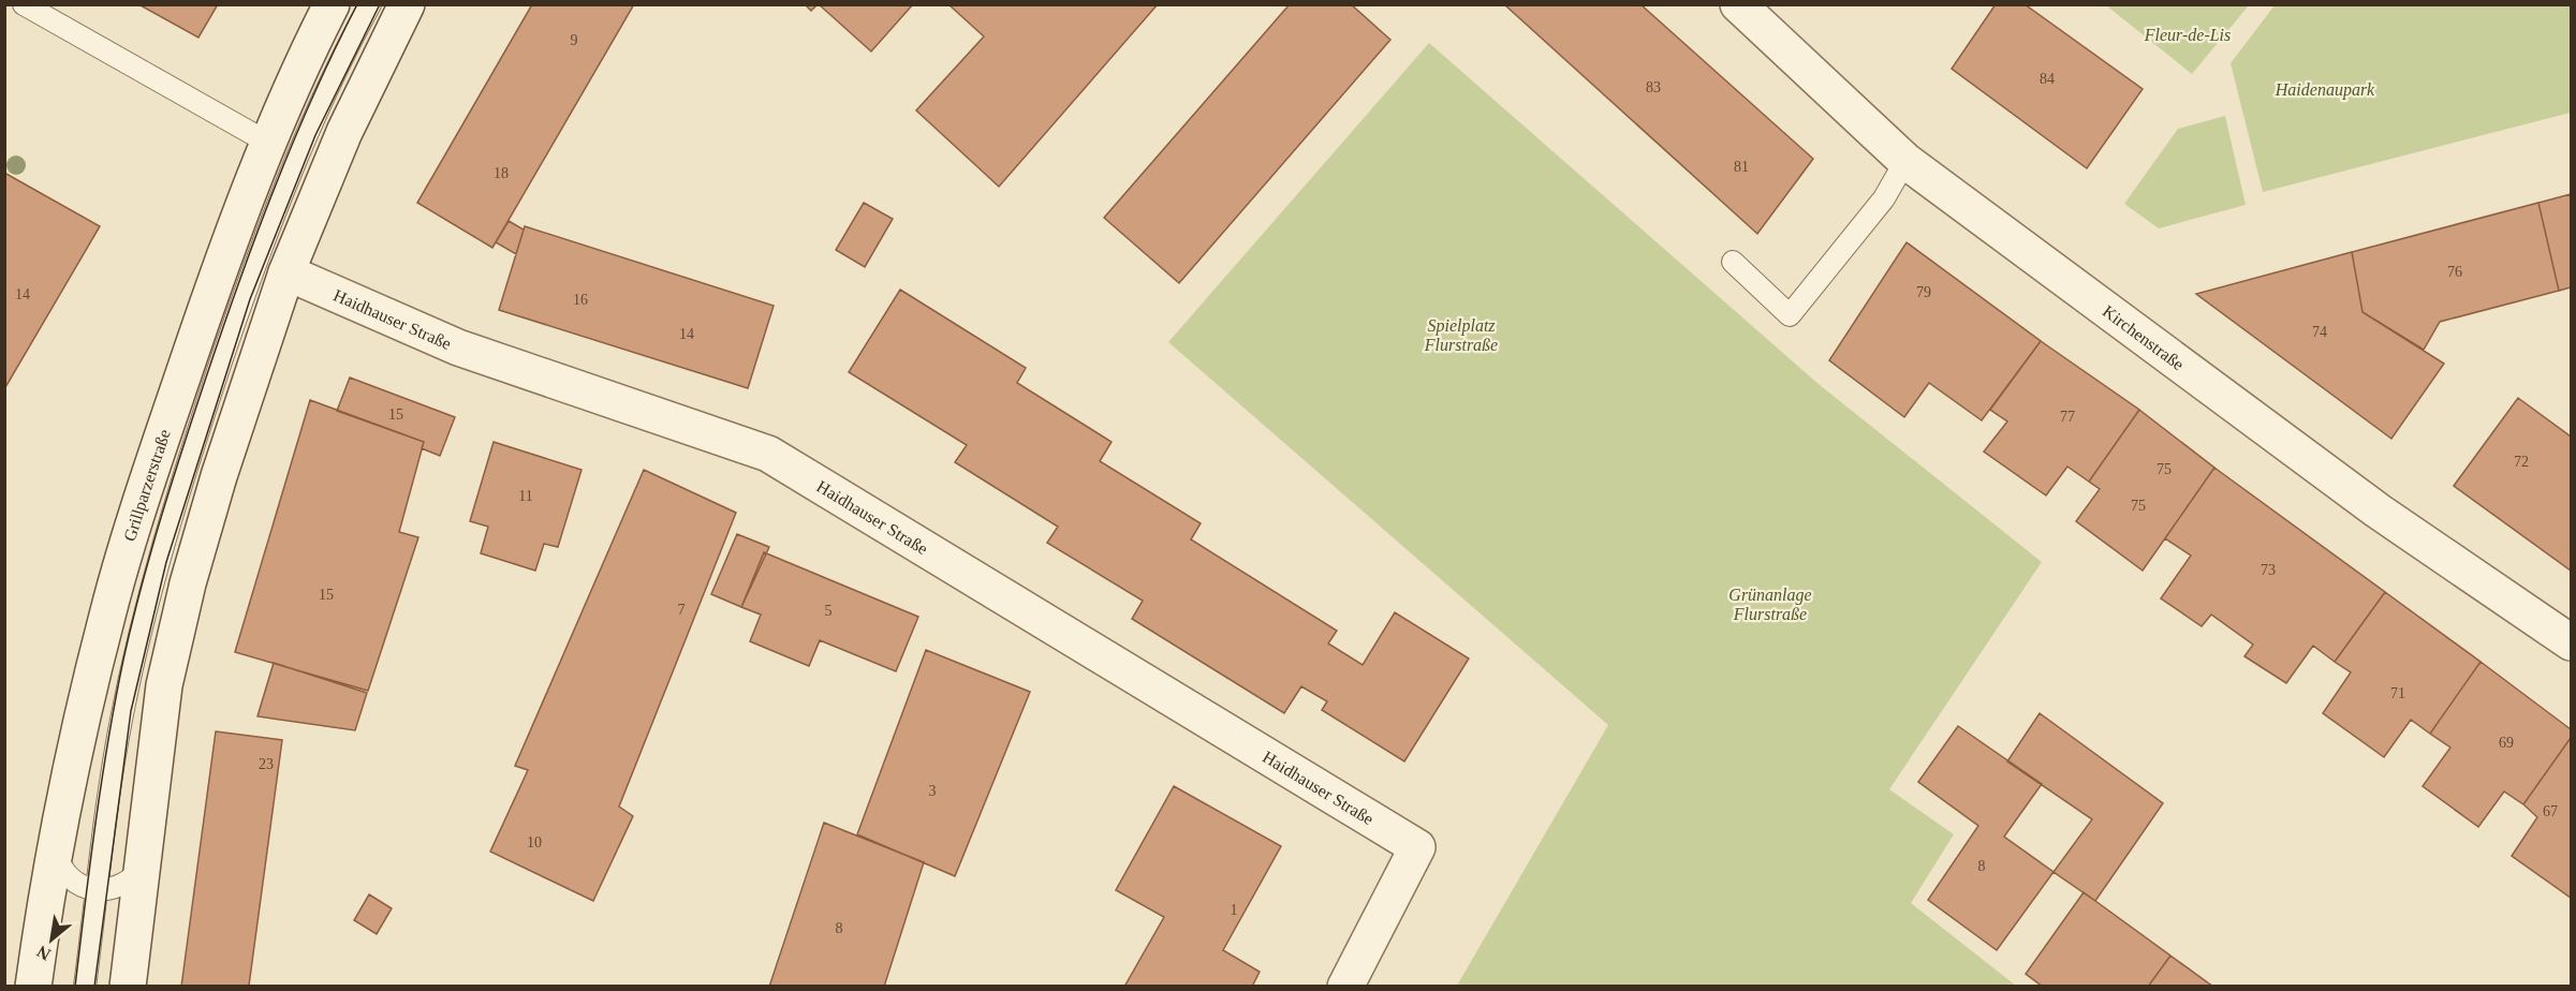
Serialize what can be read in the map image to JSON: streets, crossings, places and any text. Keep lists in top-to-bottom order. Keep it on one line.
{"streets":{"street":["Haidhauser Straße","Kirchenstraße","Grillparzerstraße"]},"parks":["Fleur-de-Lis","Haidenaupark","Spielplatz Flurstraße","Grünanlage Flurstraße"],"house_numbers":["9","84","83","81","18","76","79","14","16","74","14","15","77","72","75","11","75","73","15","7","5","71","69","23","3","67","10","8","1","8"],"north":"bottom left"}
